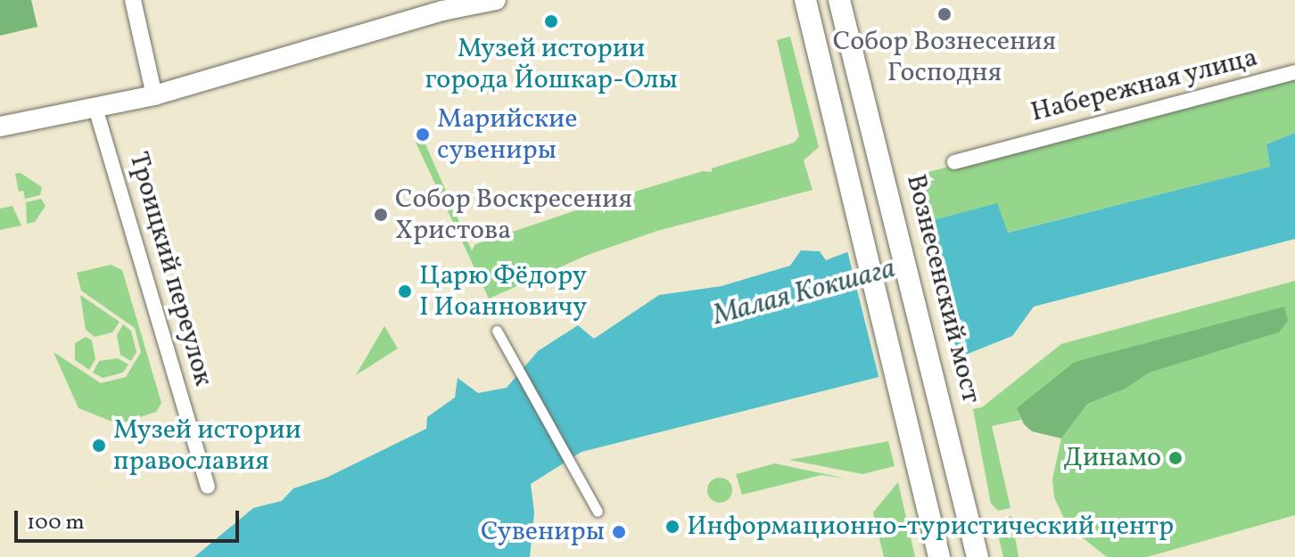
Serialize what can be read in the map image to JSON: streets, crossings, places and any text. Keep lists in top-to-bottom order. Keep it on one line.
{"streets":{"main road":["Вознесенский мост"],"street":["Набережная улица","Троицкий переулок"]},"water":["Малая Кокшага"],"places":["Собор Вознесения Господня","Музей истории города Йошкар-Олы","Марийские сувениры","Собор Воскресения Христова","Царю Фёдору I Иоанновичу","Музей истории православия","Динамо","Информационно-туристический центр","Сувениры"],"scale_bar":"100 m"}
